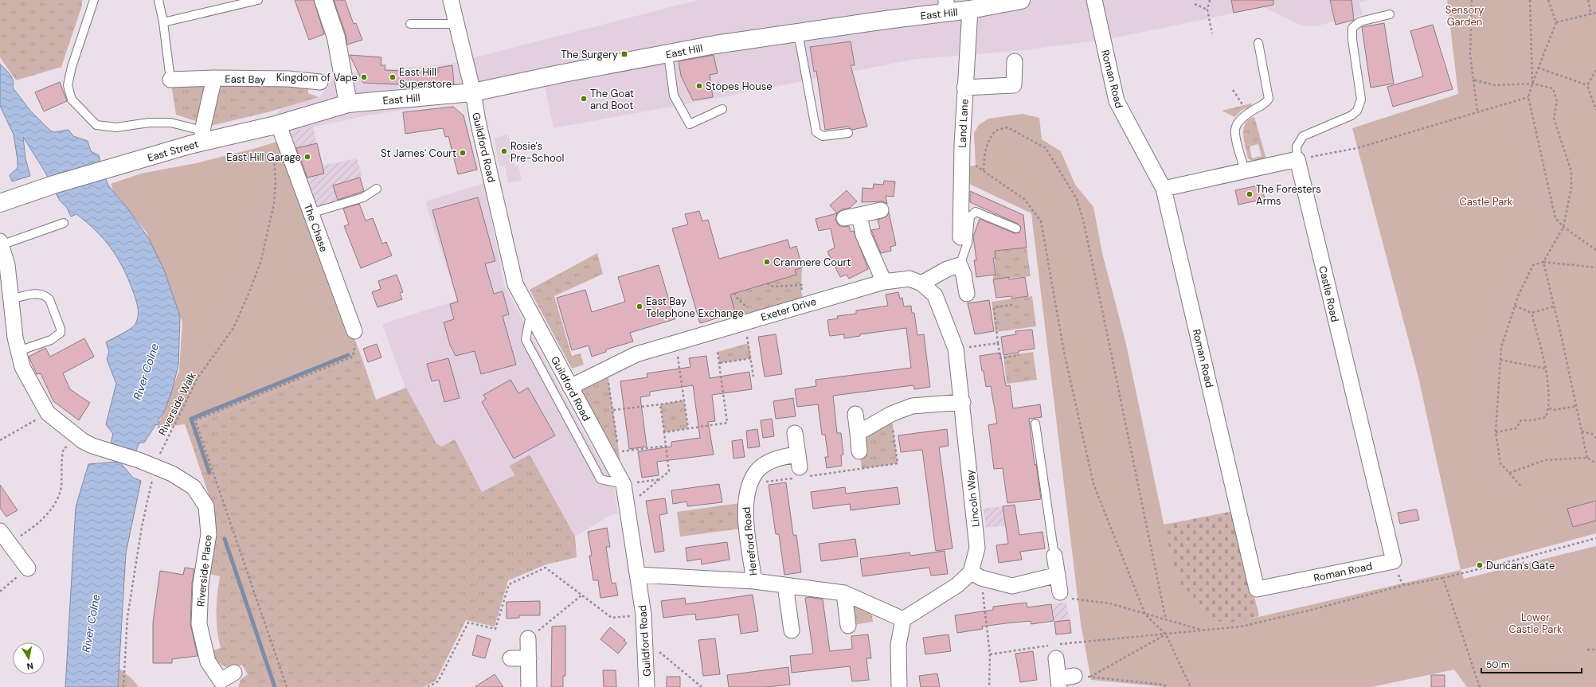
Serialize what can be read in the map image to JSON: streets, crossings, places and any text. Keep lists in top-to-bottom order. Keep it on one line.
{"streets":{"street":["East Hill","East Bay","Roman Road","Land Lane","Guildford Road","East Street","The Chase","Castle Road","Exeter Drive","Lincoln Way","Hereford Road","Riverside Place"],"path":["Riverside Walk"]},"crossings":[["East Hill","Land Lane"],["East Hill","Guildford Road"],["East Hill","East Street"],["East Bay","East Street"],["Roman Road","Castle Road"],["Guildford Road","Exeter Drive"],["Guildford Road","Hereford Road"],["East Street","The Chase"],["Exeter Drive","Lincoln Way"],["Riverside Walk","Riverside Place"]],"water":["River Colne"],"parks":["Sensory Garden","Castle Park","Lower Castle Park"],"places":{"transit":["The Surgery"],"other":["Kingdom of Vape","East Hill Superstore","Stopes House","The Goat and Boot","Rosie's Pre-School","St James' Court","East Hill Garage","The Foresters Arms","Cranmere Court","East Bay Telephone Exchange","Duncan's Gate"]},"scale_bar":"50 m","north":"bottom"}
